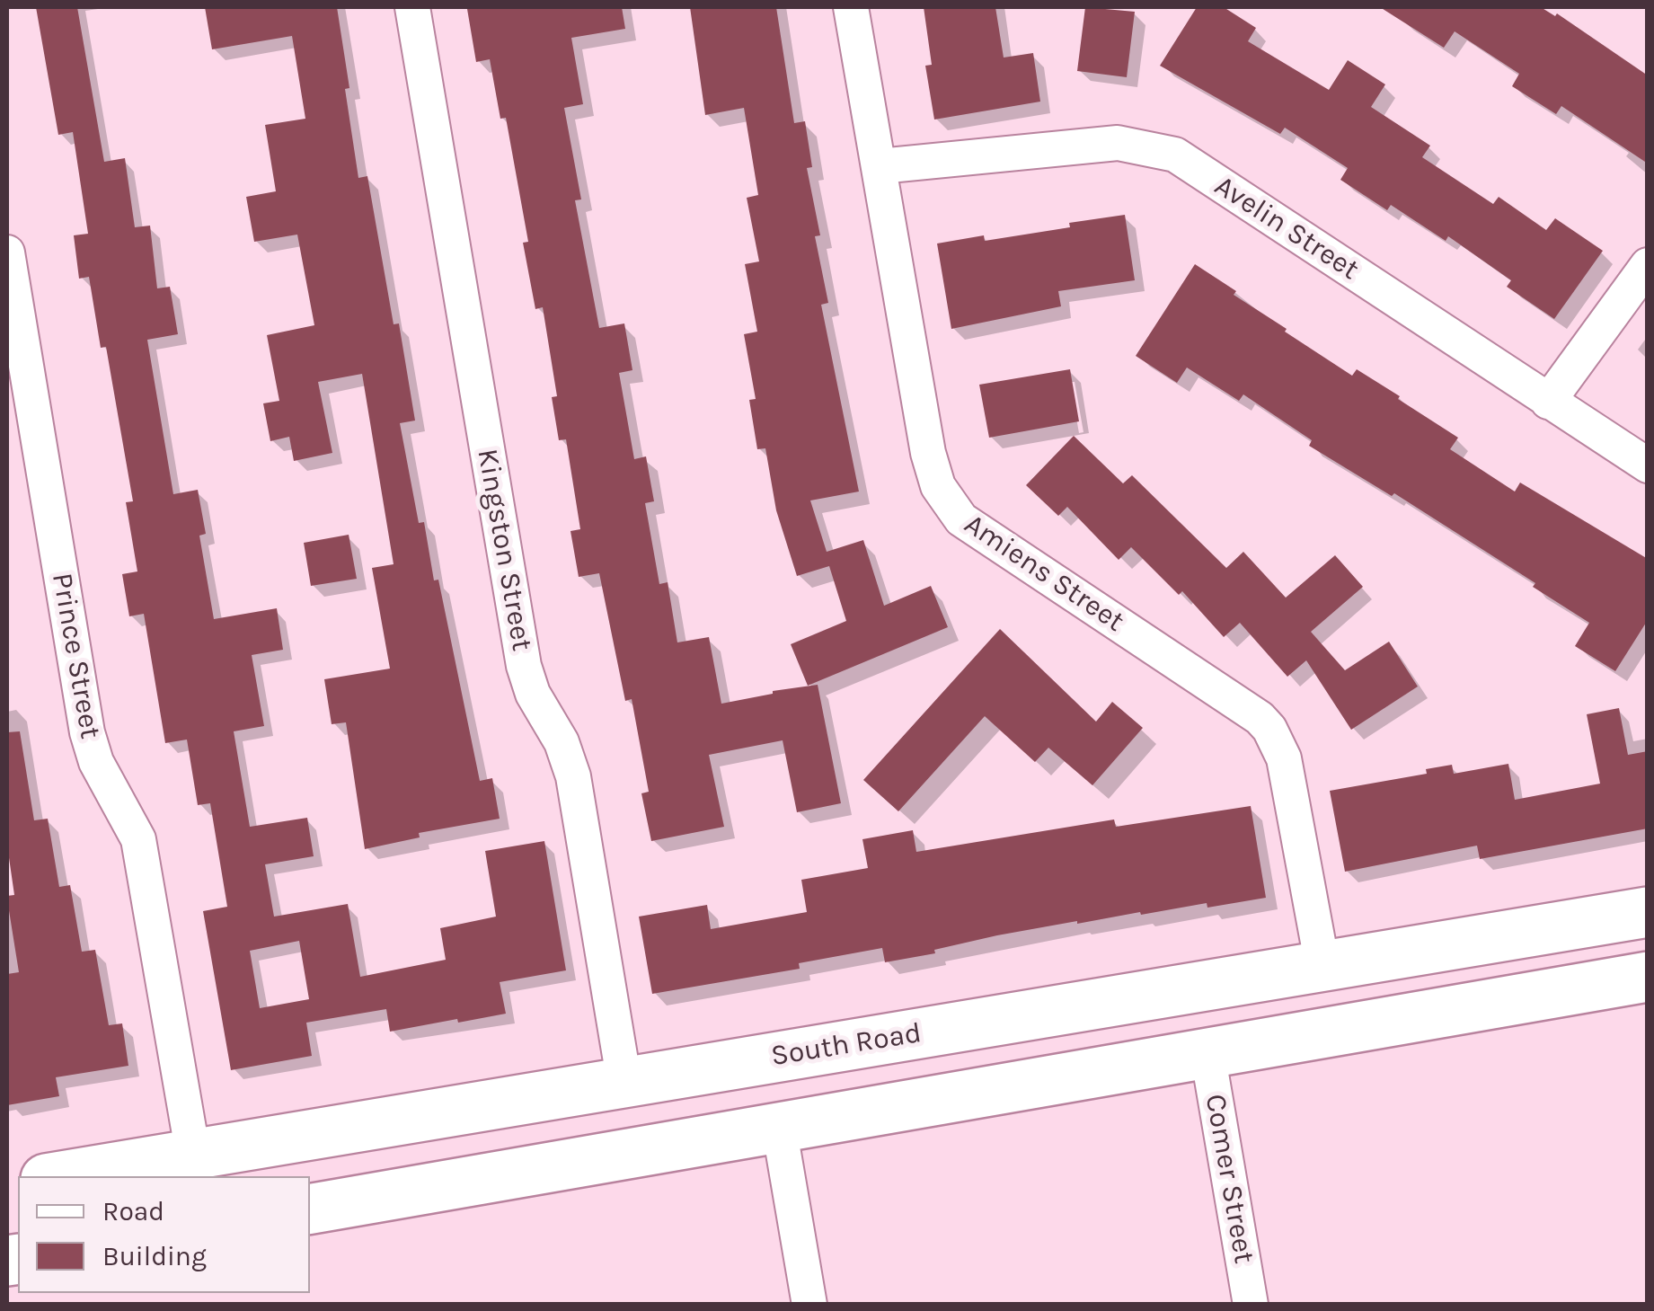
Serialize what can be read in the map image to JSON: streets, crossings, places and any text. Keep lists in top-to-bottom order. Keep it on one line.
{"streets":{"main road":["South Road"],"street":["Avelin Street","Kingston Street","Amiens Street","Prince Street","Comer Street"]},"crossings":[["Avelin Street","Amiens Street"],["Kingston Street","South Road"],["Amiens Street","South Road"],["Prince Street","South Road"]],"legend":["Road","Building"]}
